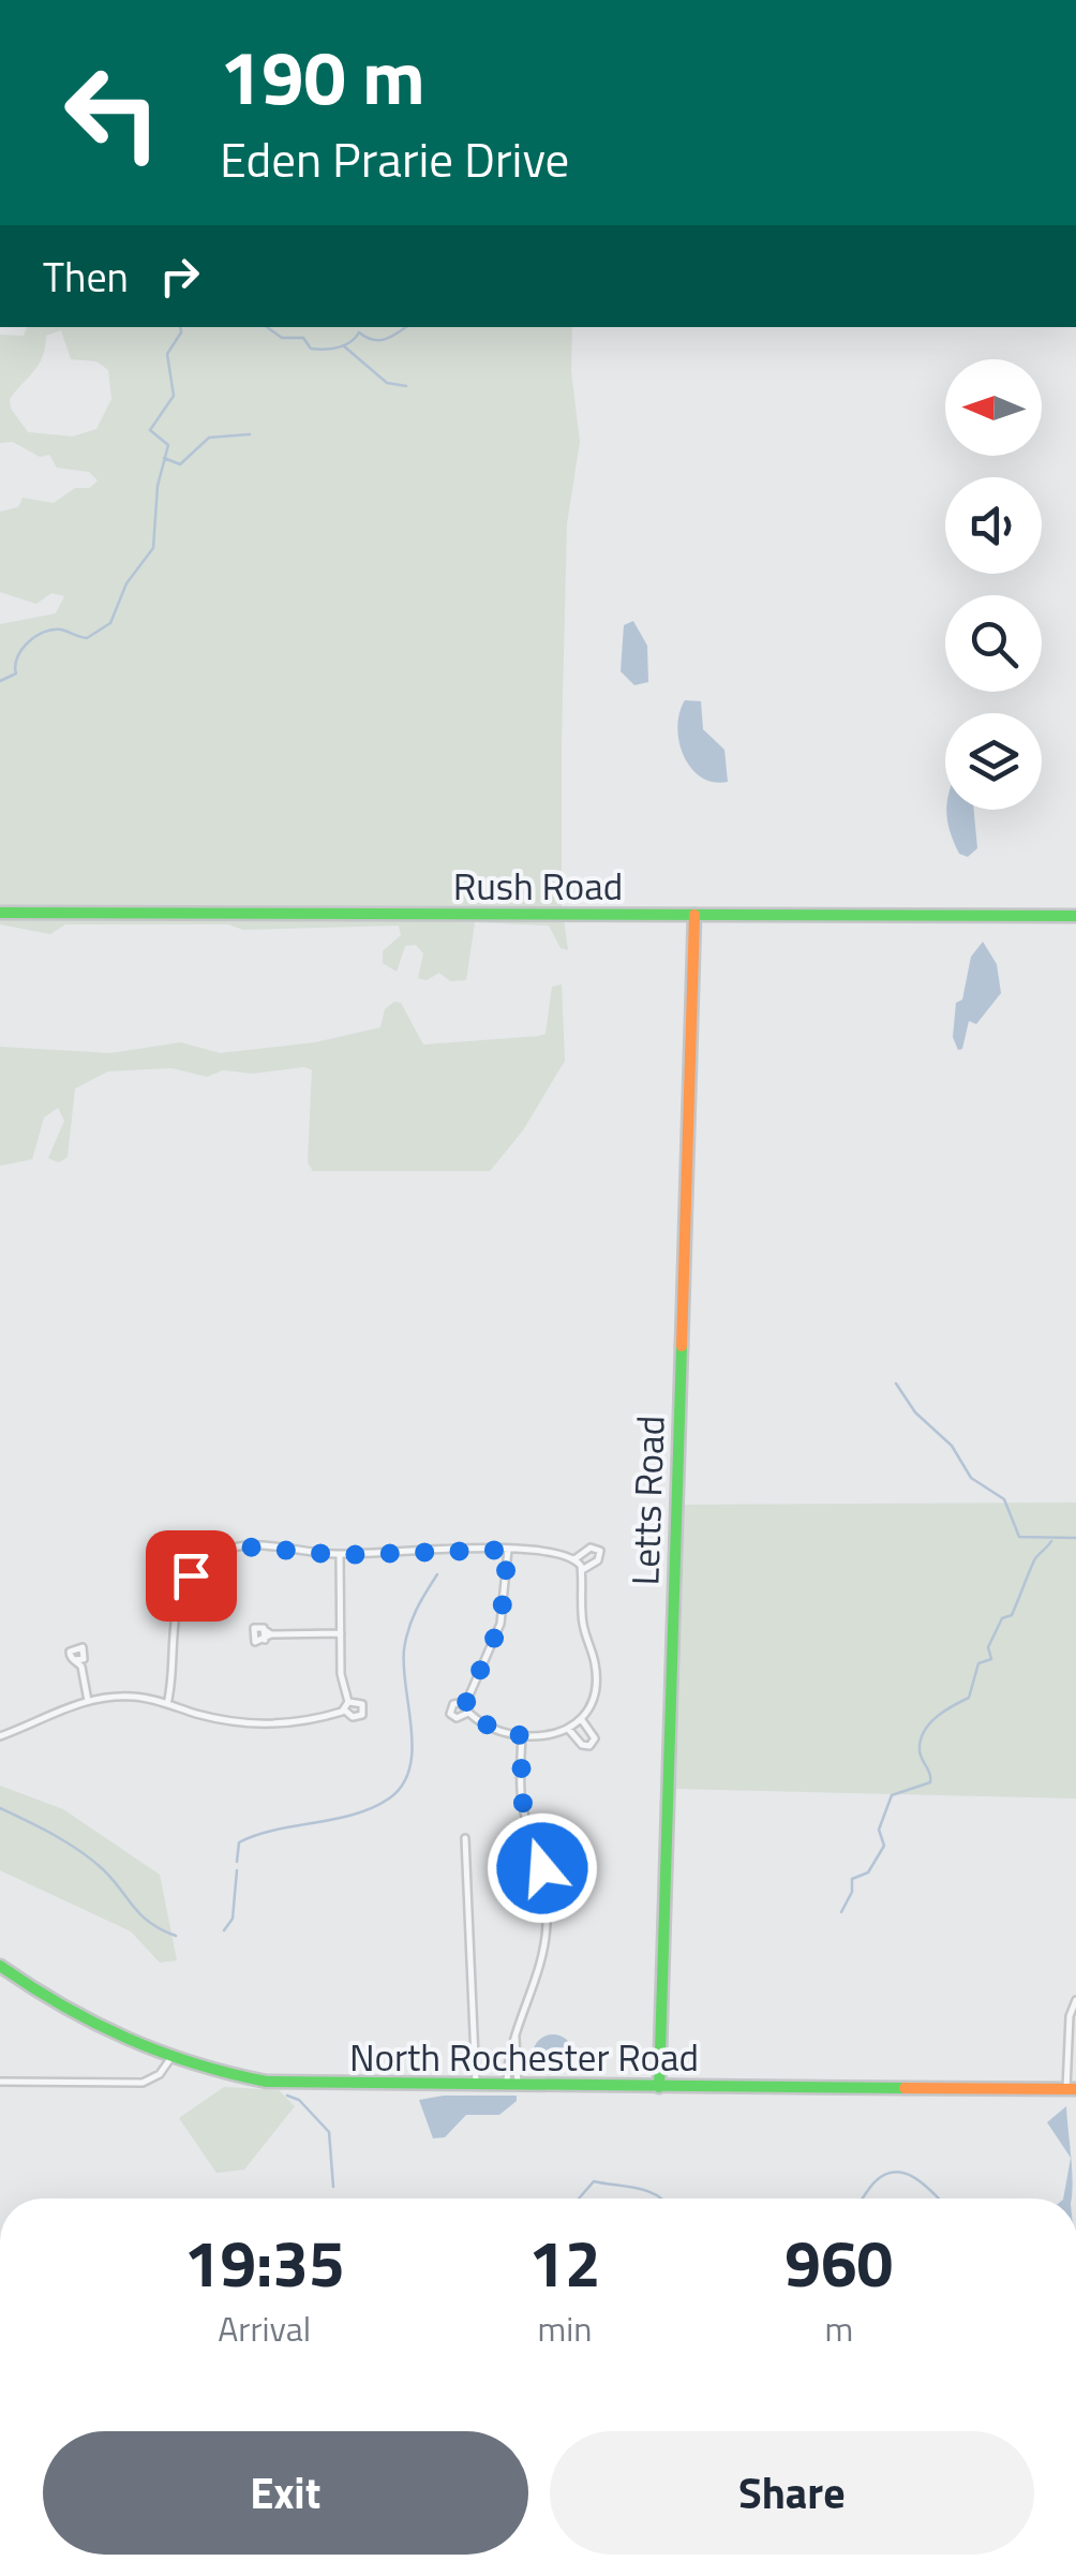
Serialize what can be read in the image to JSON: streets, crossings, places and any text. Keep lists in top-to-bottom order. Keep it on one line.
{"streets":{"street":["Rush Road","Letts Road","North Rochester Road"]},"crossings":[["Rush Road","Letts Road"],["Letts Road","North Rochester Road"]],"north":"left","page":{"turn":["190 m","Eden Prarie Drive"],"then":"Then","eta":["19:35","Arrival","12","min","960","m"],"buttons":["Exit","Share"]}}
